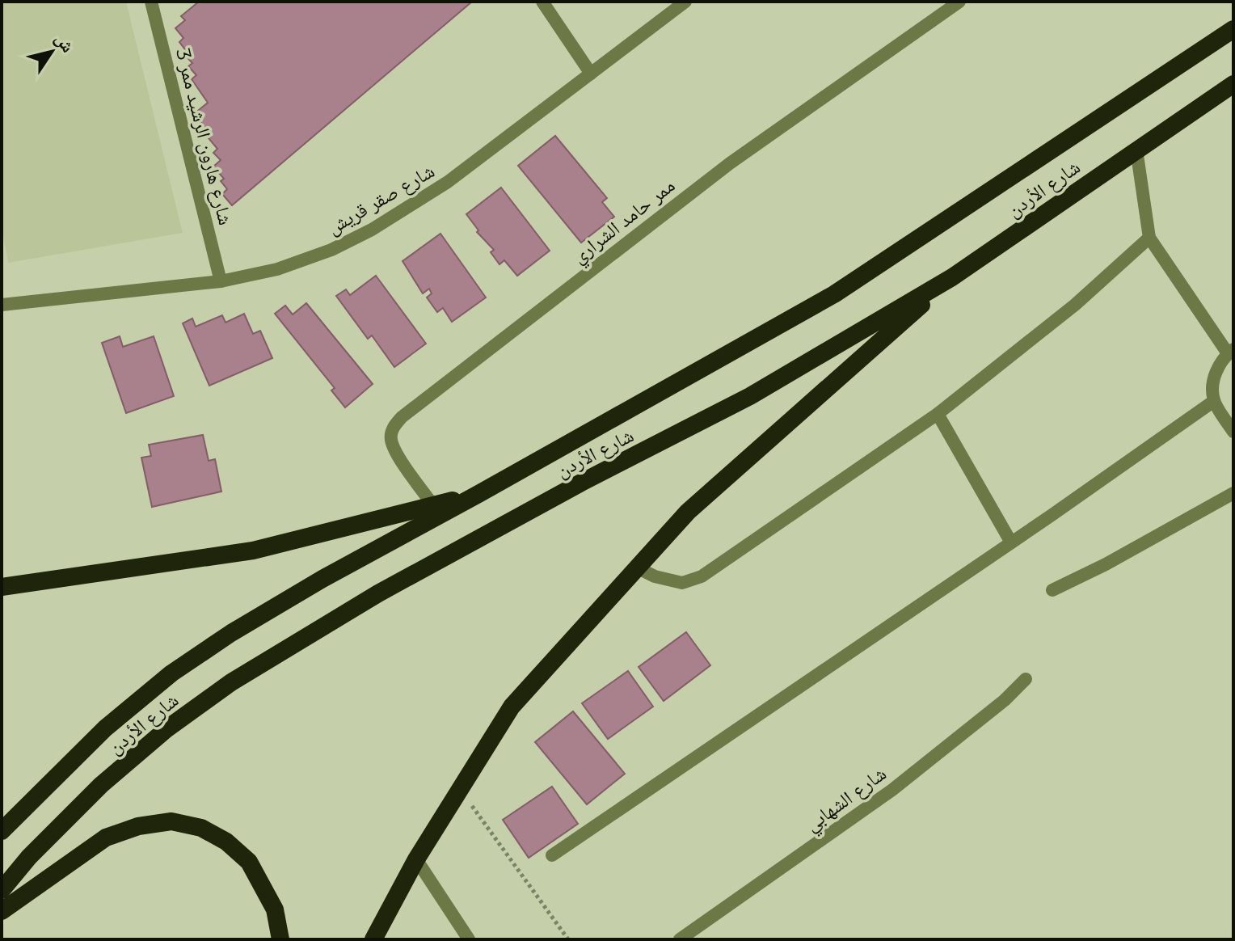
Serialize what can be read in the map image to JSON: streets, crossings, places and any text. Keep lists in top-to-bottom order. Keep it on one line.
{"streets":{"highway":["شارع الأردن"],"street":["شارع هارون الرشيد ممر 3","شارع صقر قريش","ممر حامد الشراري","شارع الشهابي"]},"crossings":[["شارع هارون الرشيد ممر 3","شارع صقر قريش"]],"north":"top right"}
